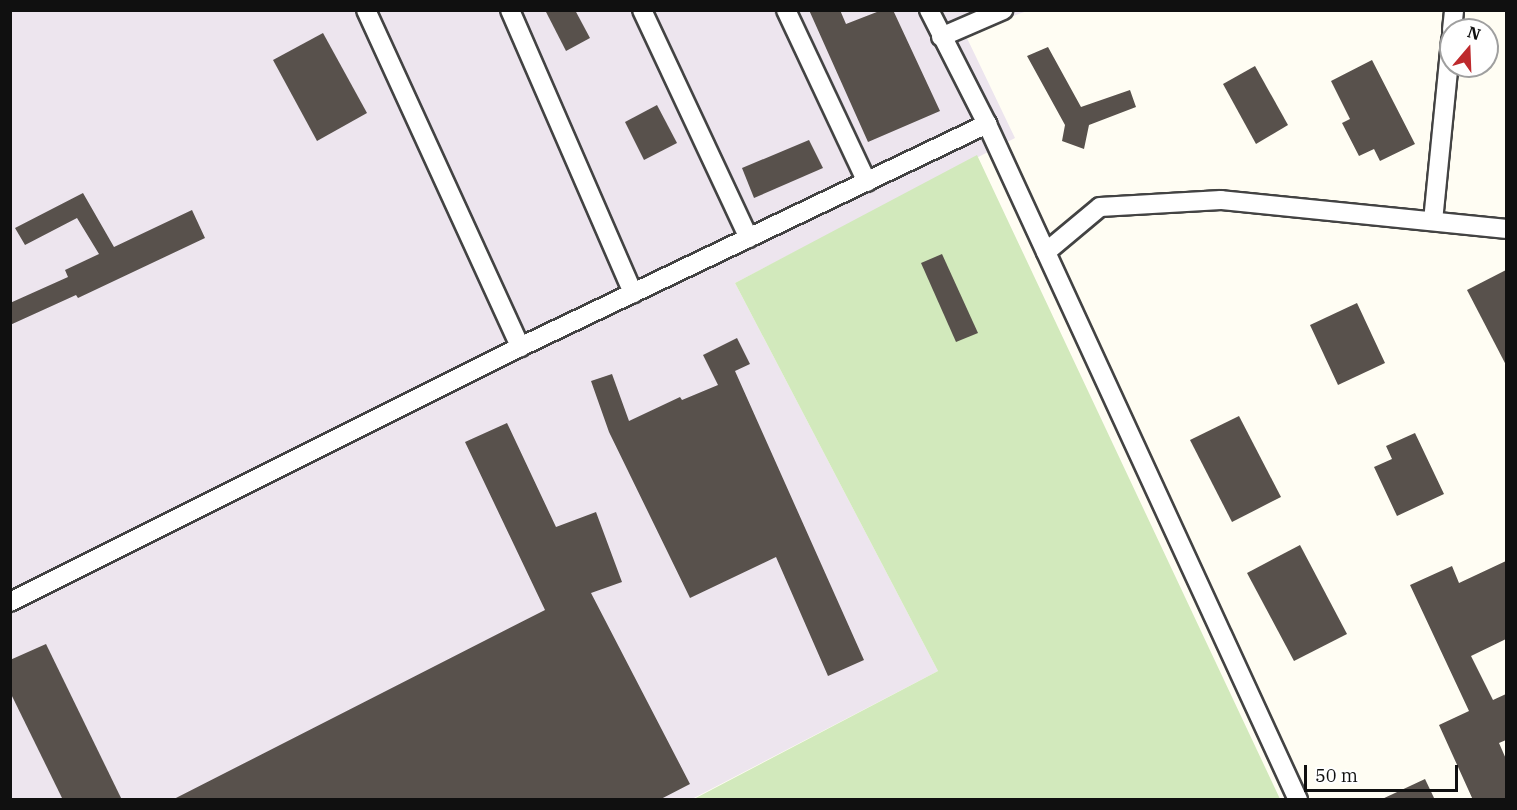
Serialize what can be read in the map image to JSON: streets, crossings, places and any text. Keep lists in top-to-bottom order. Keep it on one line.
{"scale_bar":"50 m","north":"top"}
